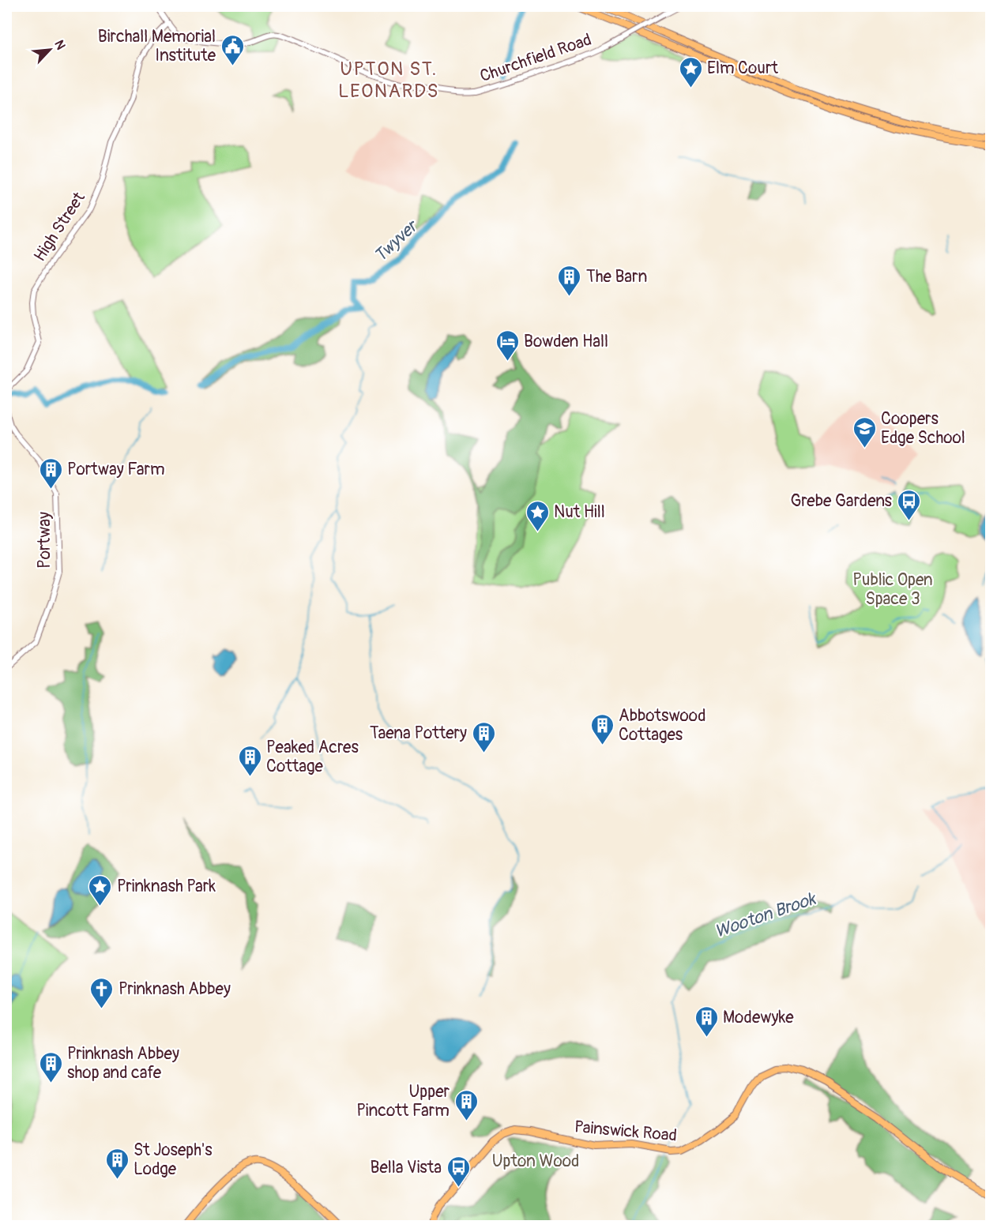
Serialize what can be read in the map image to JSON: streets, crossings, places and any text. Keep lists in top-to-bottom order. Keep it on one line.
{"streets":{"main road":["Painswick Road"],"street":["Churchfield Road","High Street","Portway"]},"crossings":[["Churchfield Road","High Street"]],"districts":["UPTON ST. LEONARDS"],"water":["Twyver","Wooton Brook"],"parks":["Public Open Space 3","Upton Wood"],"places":{"public building":["Birchall Memorial Institute"],"place":["Elm Court","Nut Hill","Prinknash Park"],"building":["The Barn","Portway Farm","Abbotswood Cottages","Taena Pottery","Peaked Acres Cottage","Modewyke","Prinknash Abbey shop and cafe","Upper Pincott Farm","St Joseph's Lodge"],"hotel":["Bowden Hall"],"school or university":["Coopers Edge School"],"bus stop":["Grebe Gardens","Bella Vista"],"church":["Prinknash Abbey"]},"north":"top right"}
